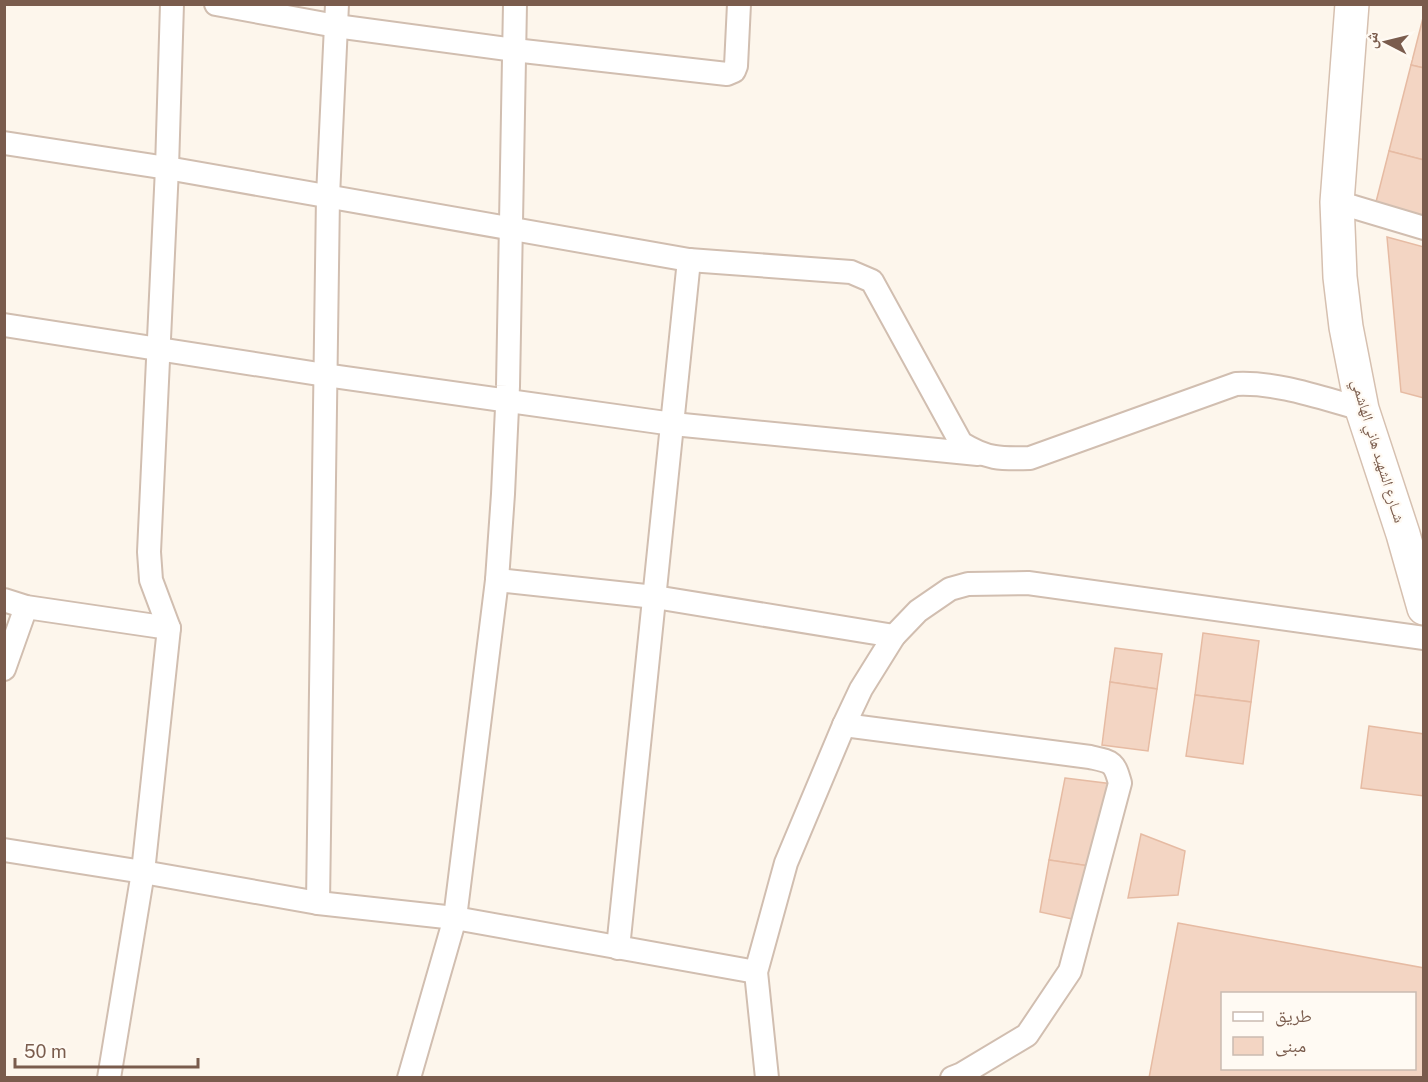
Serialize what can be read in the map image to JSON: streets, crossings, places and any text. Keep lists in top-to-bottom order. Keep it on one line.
{"streets":{"street":["شــارع الشهيد هاني الهاشمي"]},"legend":["طريق","مبنى"],"scale_bar":"50 m","north":"left"}
